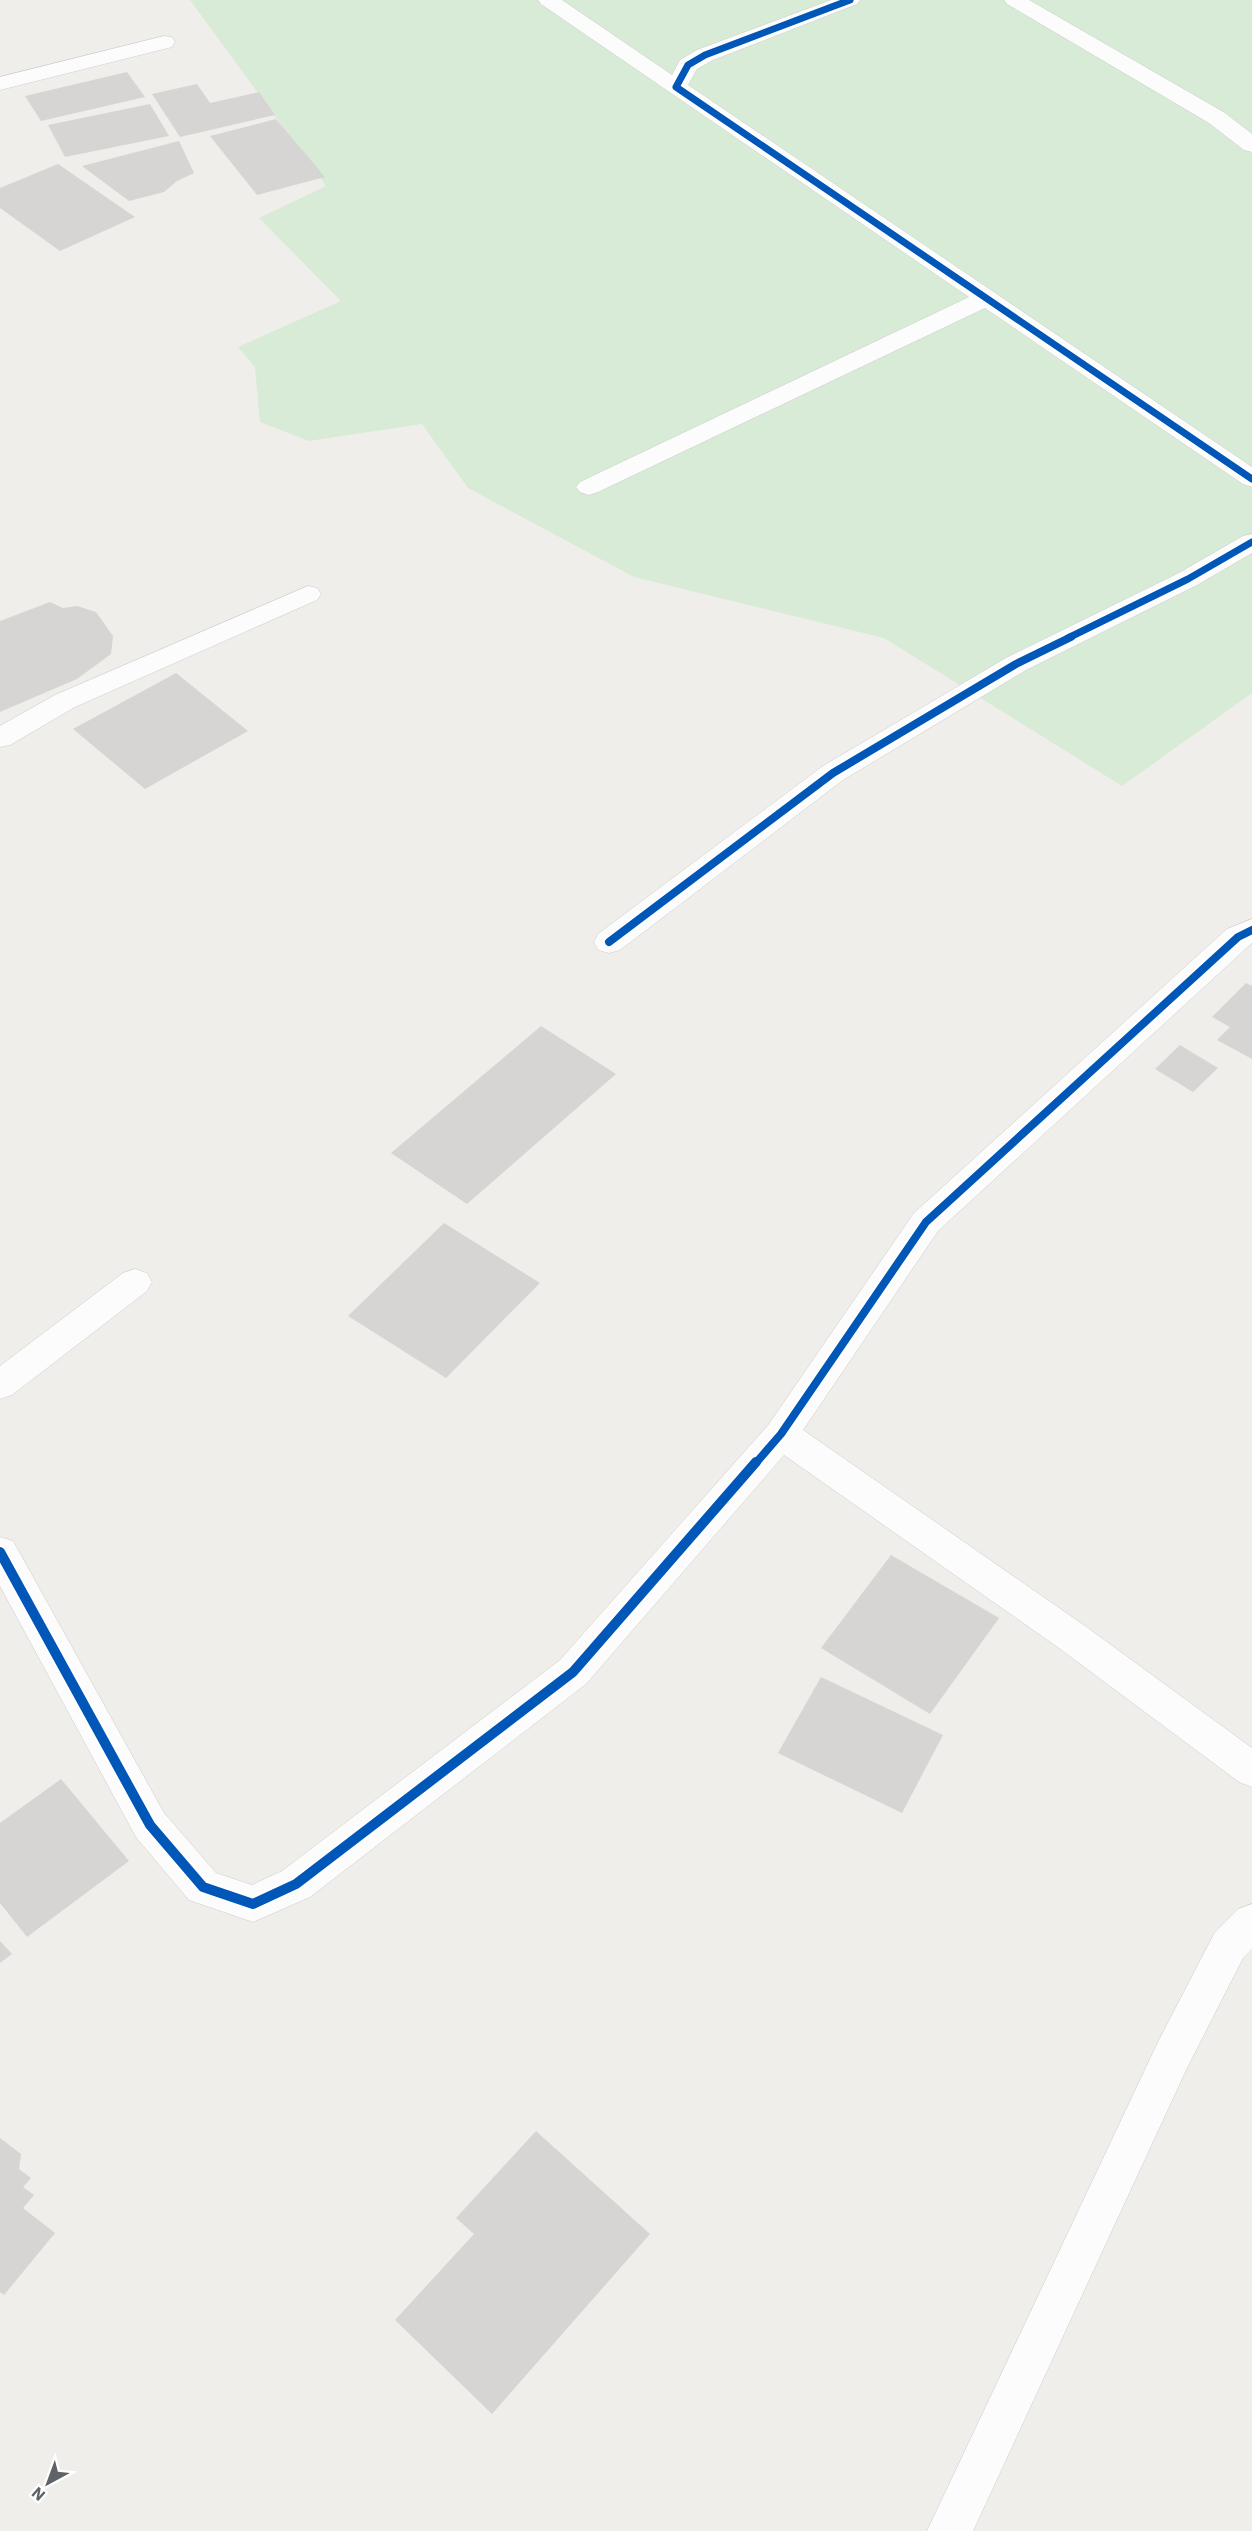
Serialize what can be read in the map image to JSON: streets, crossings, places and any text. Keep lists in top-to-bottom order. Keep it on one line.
{"north":"bottom left"}
